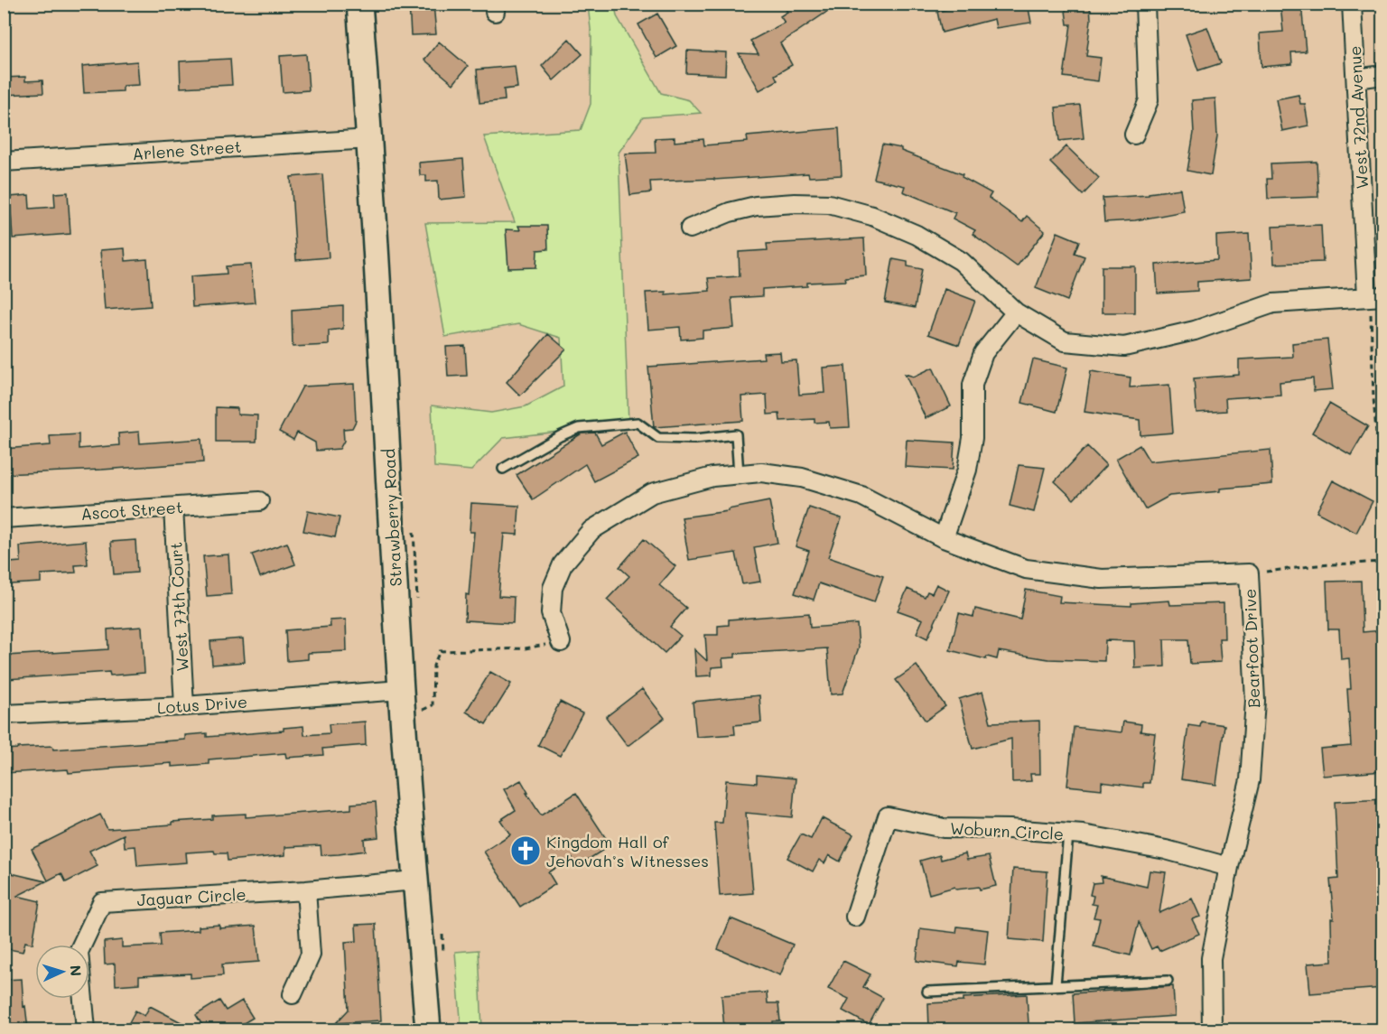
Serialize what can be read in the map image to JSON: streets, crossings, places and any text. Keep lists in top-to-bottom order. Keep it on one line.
{"streets":{"street":["West 72nd Avenue","Arlene Street","Ascot Street","Strawberry Road","West 77th Court","Bearfoot Drive","Lotus Drive","Woburn Circle","Jaguar Circle"]},"crossings":[["Arlene Street","Strawberry Road"],["Ascot Street","West 77th Court"],["Strawberry Road","Lotus Drive"],["Strawberry Road","Jaguar Circle"],["West 77th Court","Lotus Drive"],["Bearfoot Drive","Woburn Circle"]],"places":{"church":["Kingdom Hall of Jehovah’s Witnesses"]},"north":"right"}
